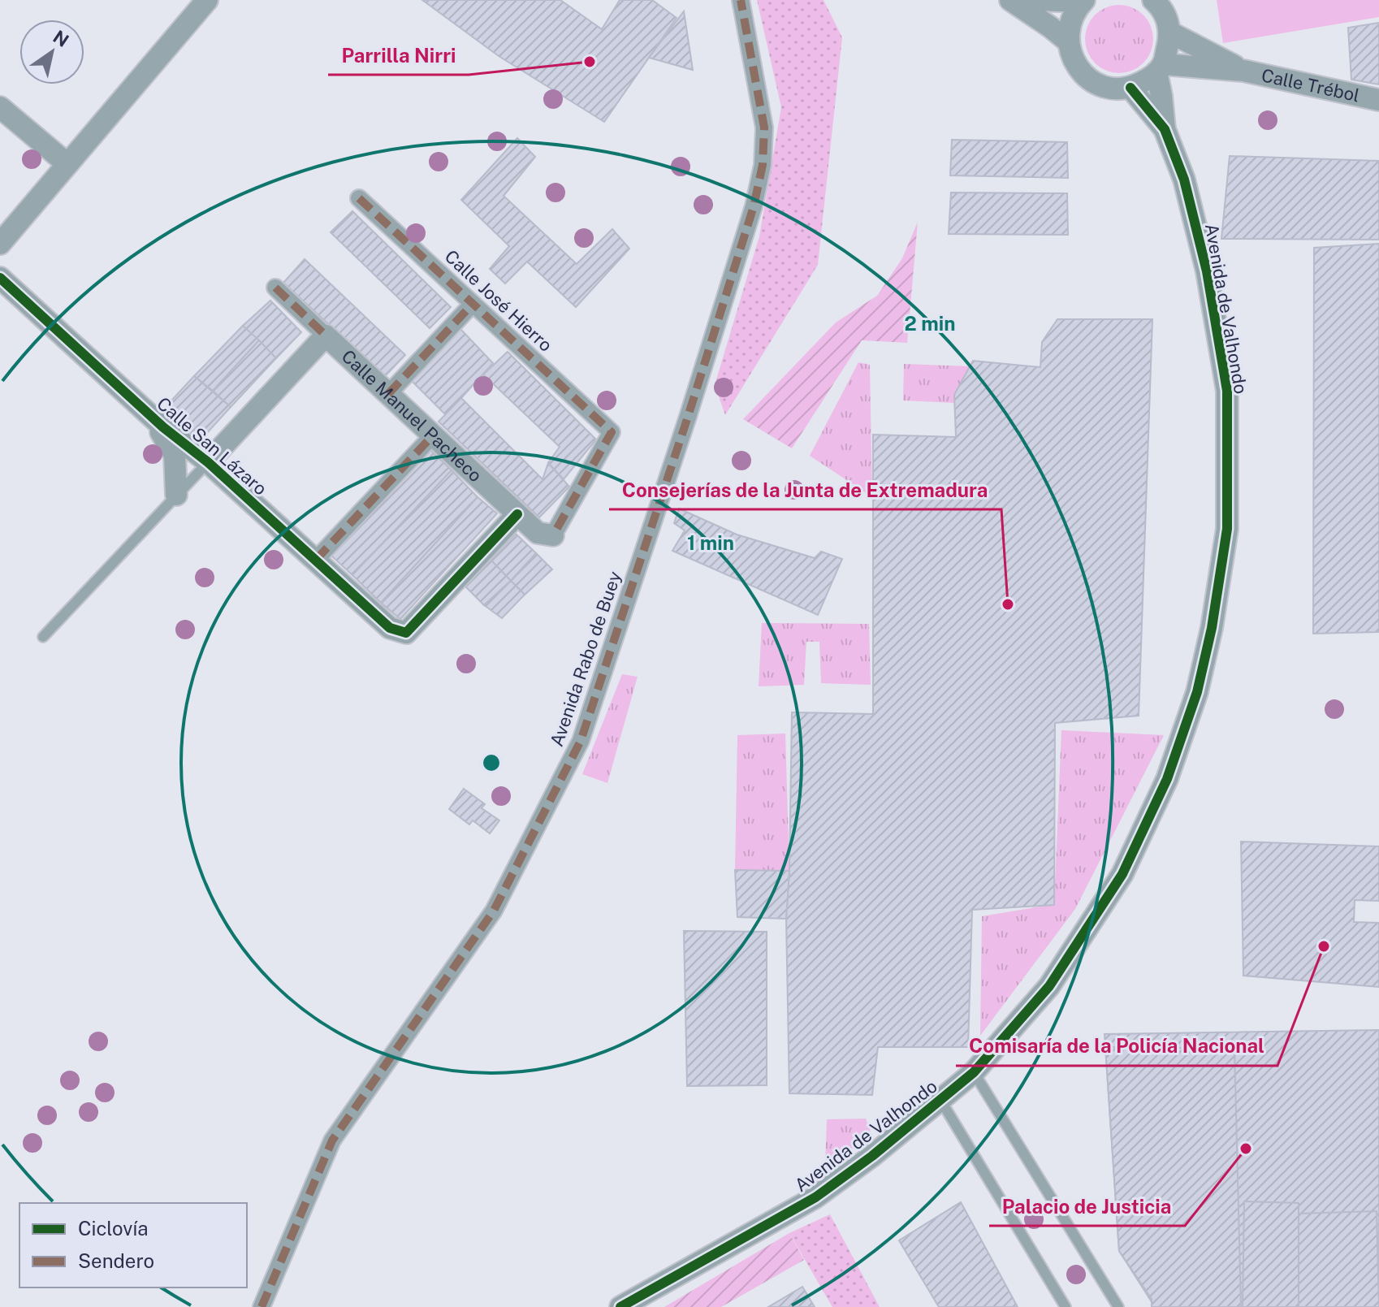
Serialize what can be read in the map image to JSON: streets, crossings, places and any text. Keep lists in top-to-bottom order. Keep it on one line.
{"streets":{"street":["Calle Trébol","Calle José Hierro","Avenida de Valhondo","Calle Manuel Pacheco","Calle San Lázaro","Avenida Rabo de Buey"]},"crossings":[["Calle Trébol","Avenida de Valhondo"],["Calle José Hierro","Calle Manuel Pacheco"],["Calle Manuel Pacheco","Calle San Lázaro"]],"places":["Parrilla Nirri","Consejerías de la Junta de Extremadura","Comisaría de la Policía Nacional","Palacio de Justicia"],"legend":["Ciclovía","Sendero"],"north":"top right","rings":["2 min","1 min"]}
